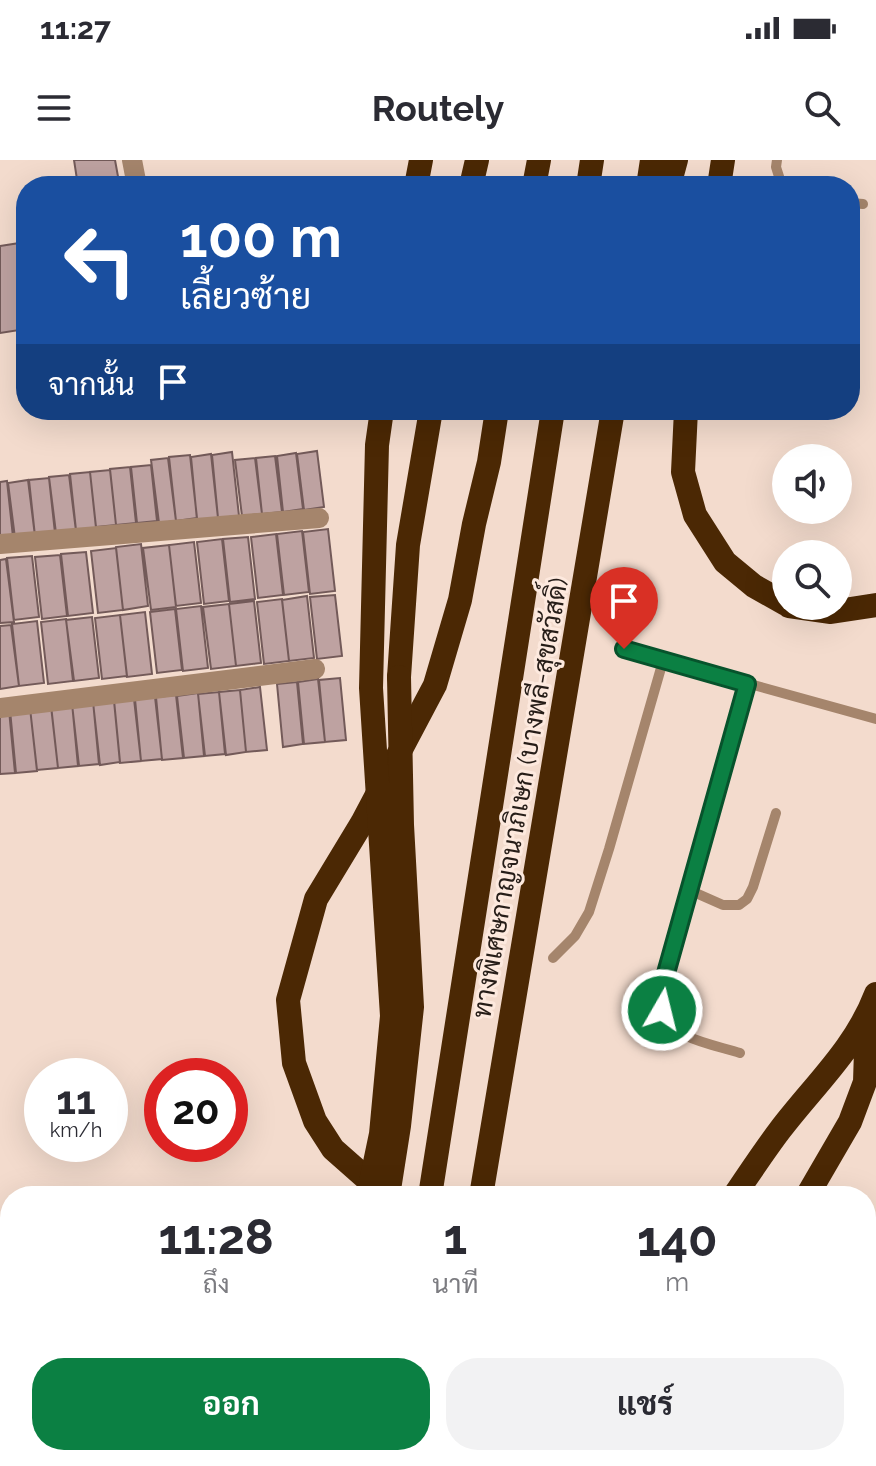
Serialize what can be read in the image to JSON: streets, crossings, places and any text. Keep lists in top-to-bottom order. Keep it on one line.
{"streets":{"highway":["ทางพิเศษกาญจนาภิเษก (บางพลี-สุขสวัสดิ์)"]},"page":{"status":"11:27","header":"Routely","turn":["100 m","เลี้ยวซ้าย"],"then":"จากนั้น","speed":"11 km/h","limit":"20","eta":["11:28","ถึง","1","นาที","140","m"],"buttons":["ออก","แชร์"]}}
